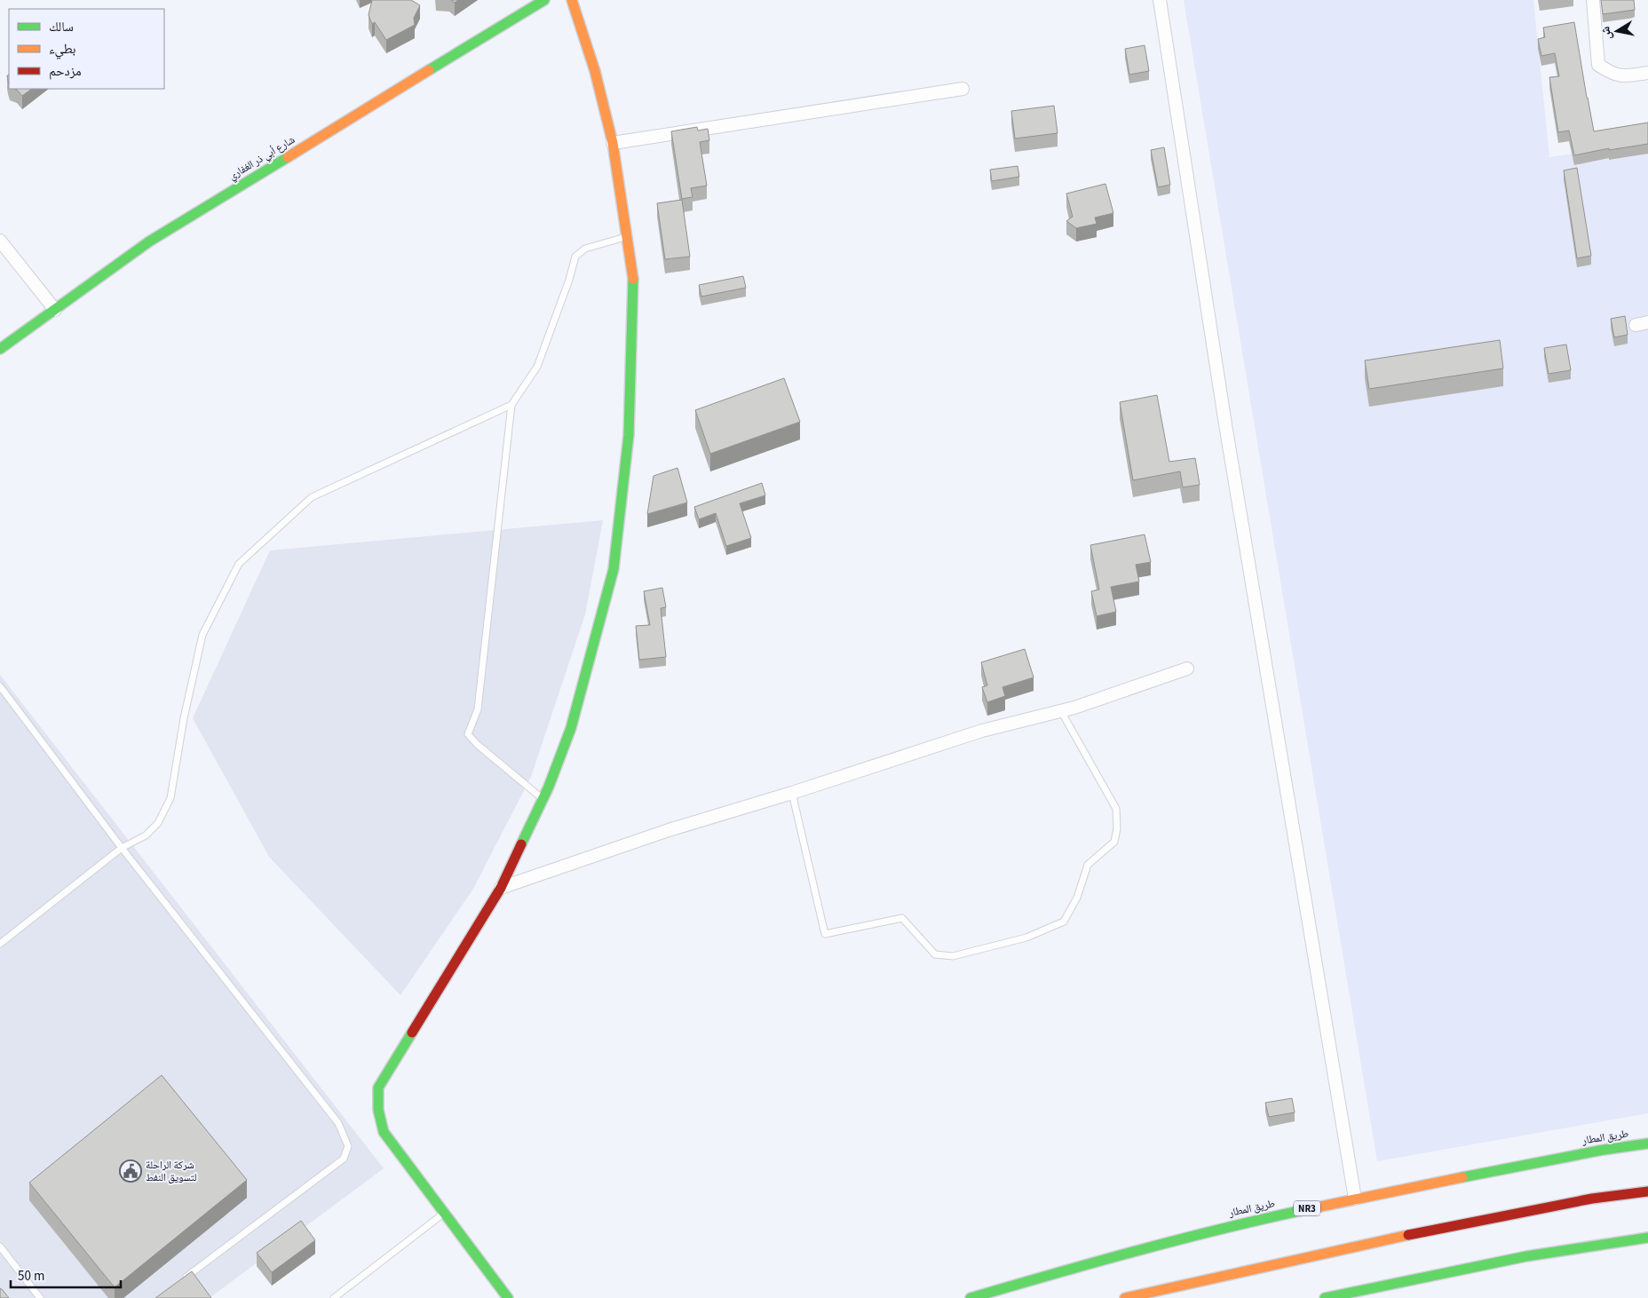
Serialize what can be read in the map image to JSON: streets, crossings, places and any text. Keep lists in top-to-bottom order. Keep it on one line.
{"streets":{"main road":["شارع أبي ذر الغفاري","طريق المطار","NR3"]},"places":{"public building":["شركة الراحلة لتسويق النفط"]},"legend":["سالك","بطيء","مزدحم"],"scale_bar":"50 m","north":"left"}
